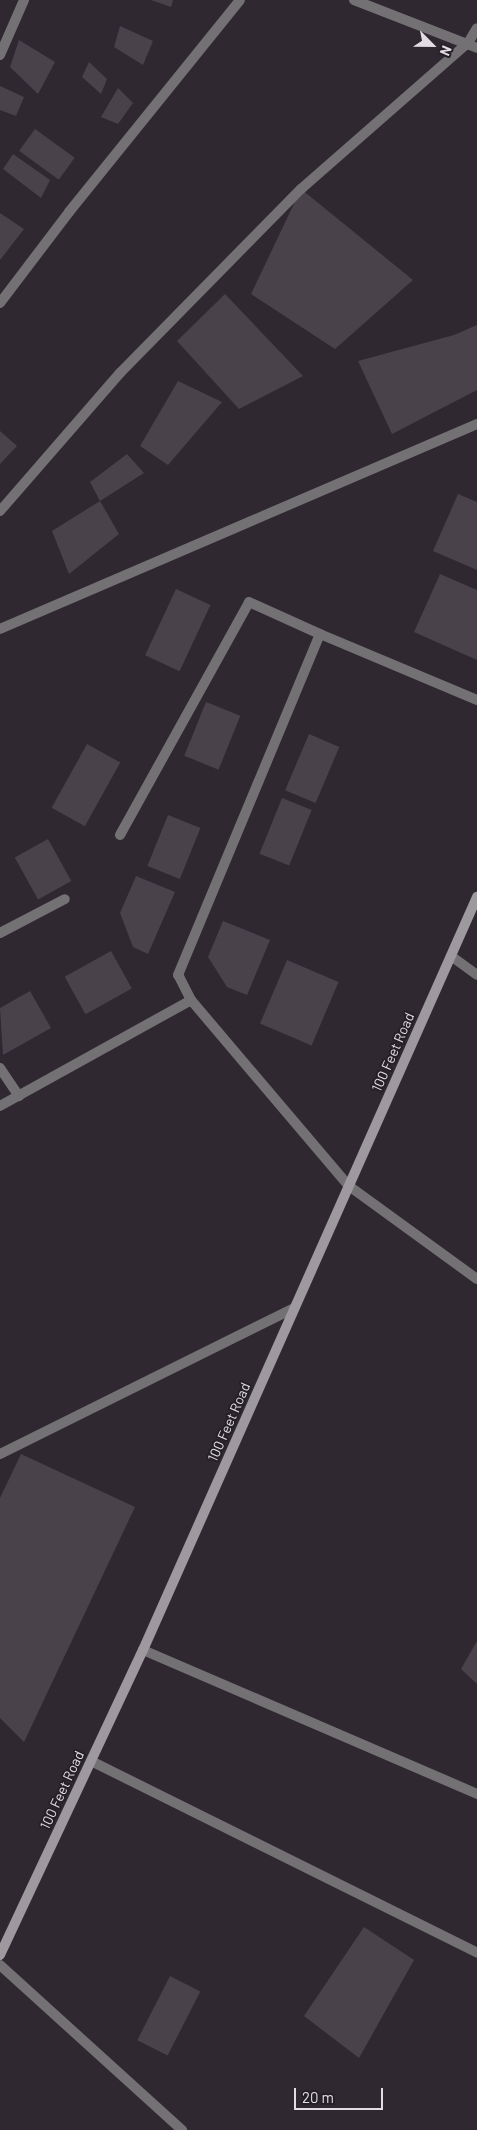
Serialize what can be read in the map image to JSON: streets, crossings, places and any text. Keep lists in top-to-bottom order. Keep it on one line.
{"streets":{"main road":["100 Feet Road"]},"scale_bar":"20 m","north":"bottom right"}
